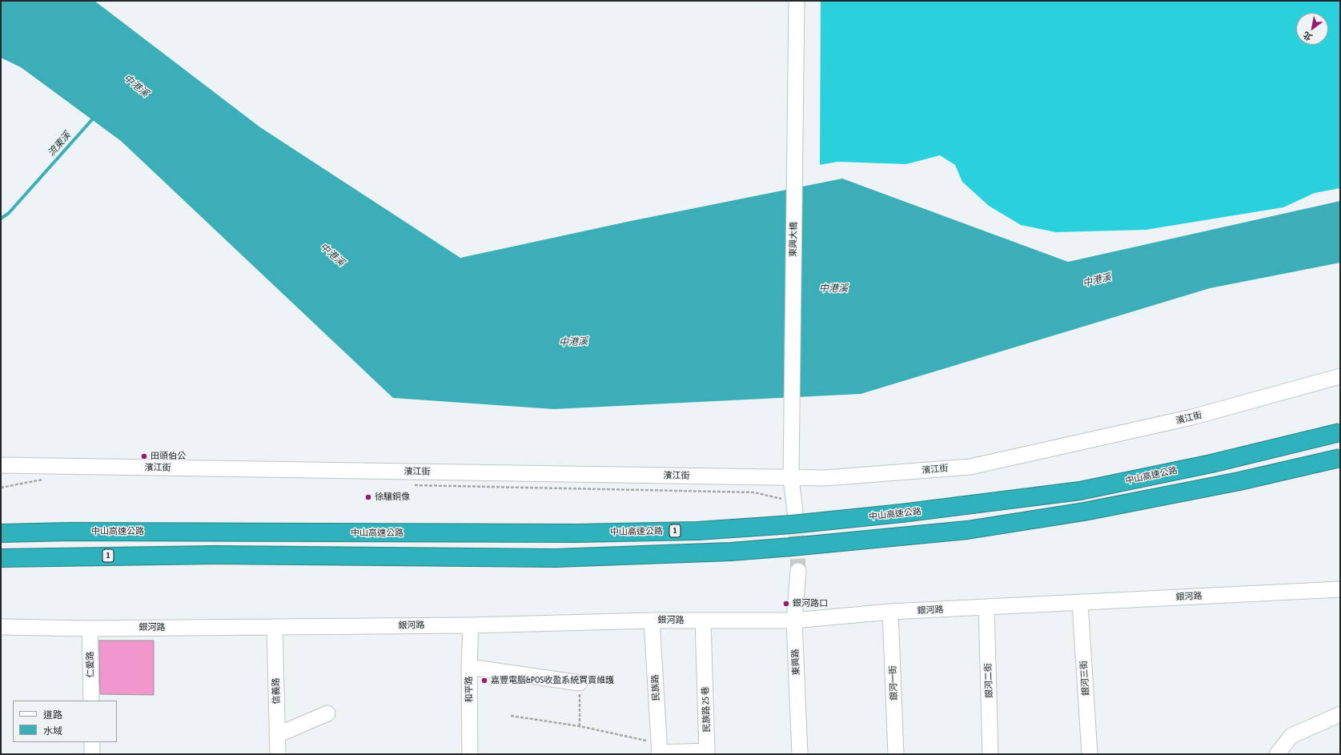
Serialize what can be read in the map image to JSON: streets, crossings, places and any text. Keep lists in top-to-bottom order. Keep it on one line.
{"streets":{"highway":["中山高速公路","1"],"street":["東興大橋","濱江街","銀河路","東興路","仁愛路","銀河三街","銀河二街","銀河一街","民族路","和平路","信義路","民族路 25 巷"]},"crossings":[["東興大橋","濱江街"],["銀河路","東興路"],["銀河路","仁愛路"],["銀河路","銀河三街"],["銀河路","銀河二街"],["銀河路","銀河一街"],["銀河路","民族路"],["銀河路","和平路"],["銀河路","信義路"],["銀河路","民族路 25 巷"],["民族路","民族路 25 巷"]],"water":["中港溪","流東溪"],"places":["田頭伯公","徐驤銅像","銀河路口","嘉豐電腦&POS收盈系統買賣維護"],"legend":["道路","水域"],"north":"bottom left"}
